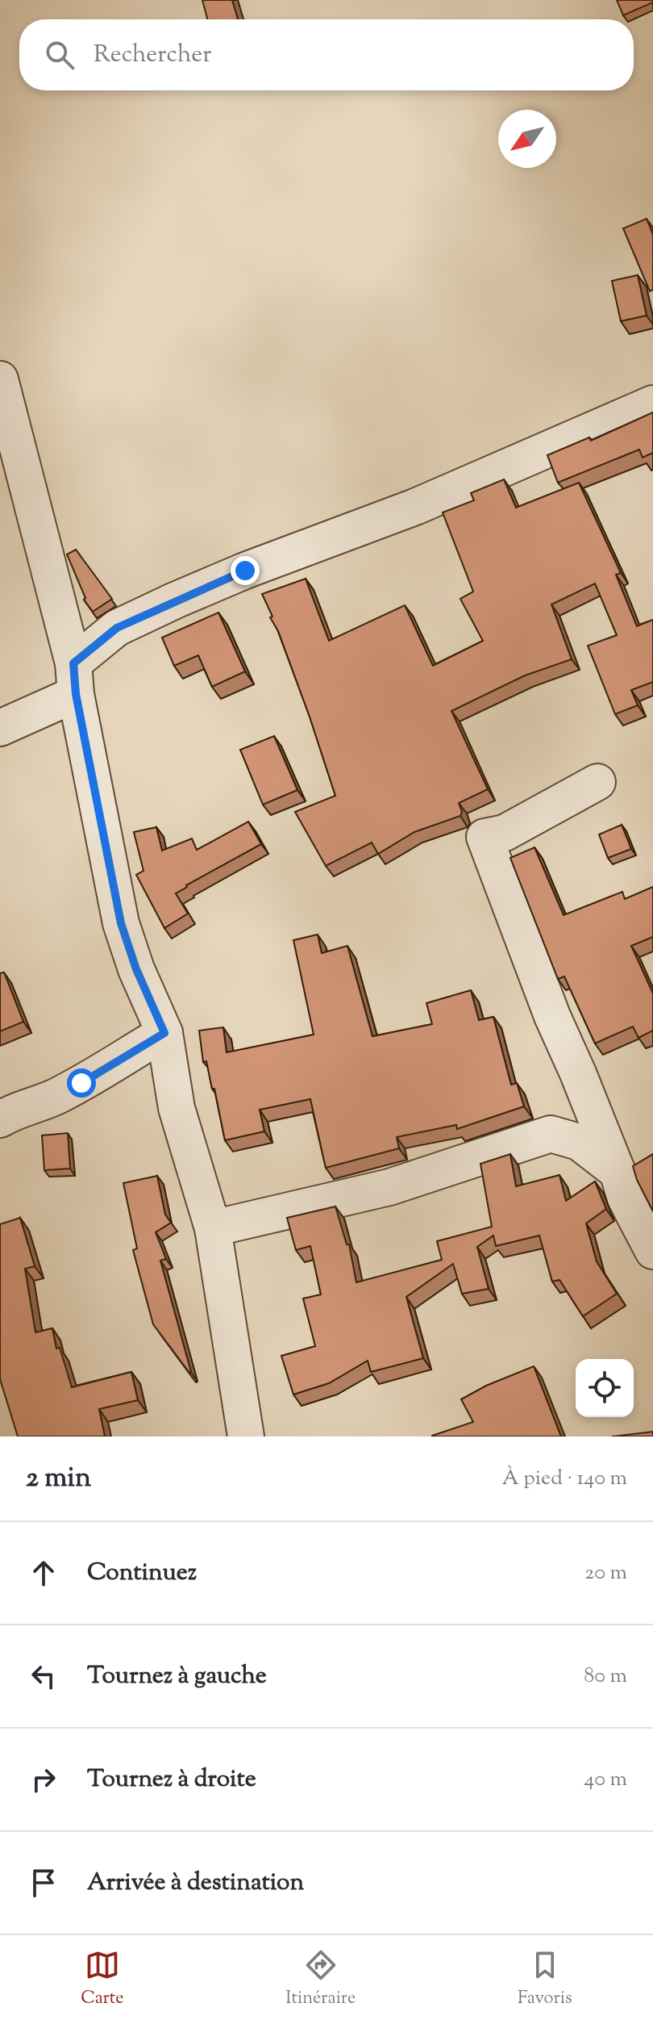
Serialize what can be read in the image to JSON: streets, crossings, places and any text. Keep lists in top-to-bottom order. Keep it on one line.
{"north":"bottom left","page":{"search":"Rechercher","heading":["2 min","À pied · 140 m"],"list":[["Continuez","20 m"],["Tournez à gauche","80 m"],["Tournez à droite","40 m"],"Arrivée à destination"],"nav":["Carte","Itinéraire","Favoris"]}}
